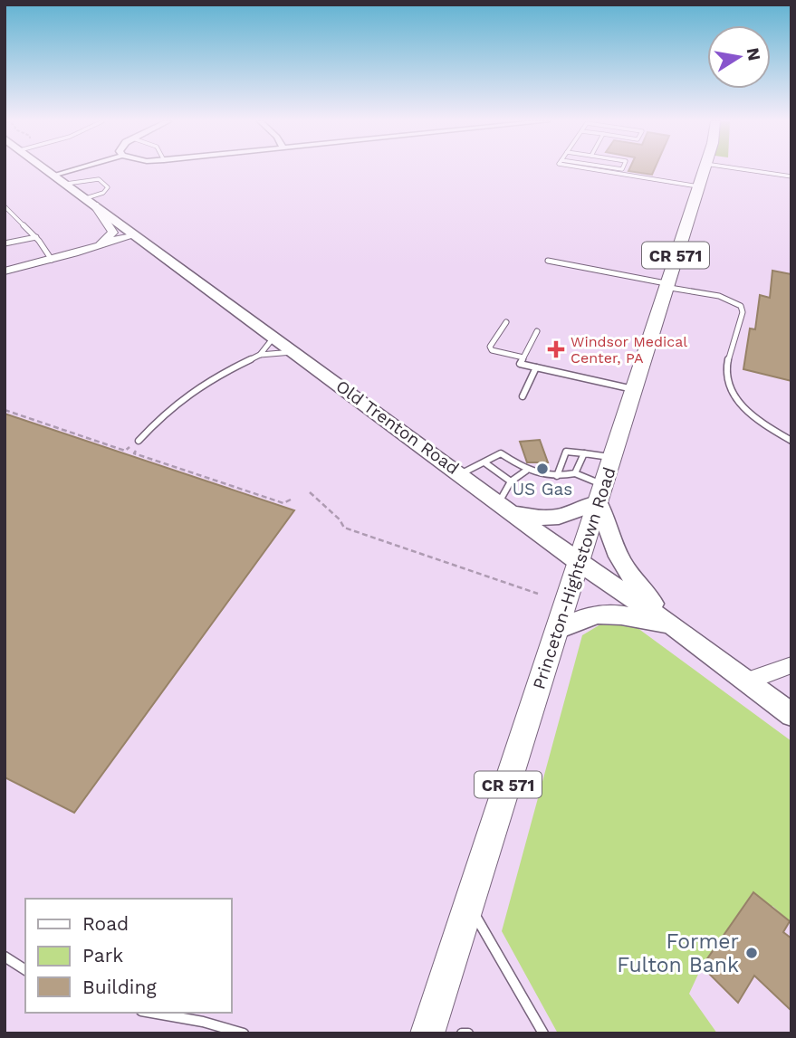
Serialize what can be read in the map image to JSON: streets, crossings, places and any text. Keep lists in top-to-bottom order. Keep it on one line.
{"streets":{"main road":["CR 571","Old Trenton Road","Princeton-Hightstown Road"]},"crossings":[["Old Trenton Road","Princeton-Hightstown Road"]],"places":{"health":["Windsor Medical Center, PA"],"other":["US Gas","Former Fulton Bank"]},"legend":["Road","Park","Building"],"north":"right"}
